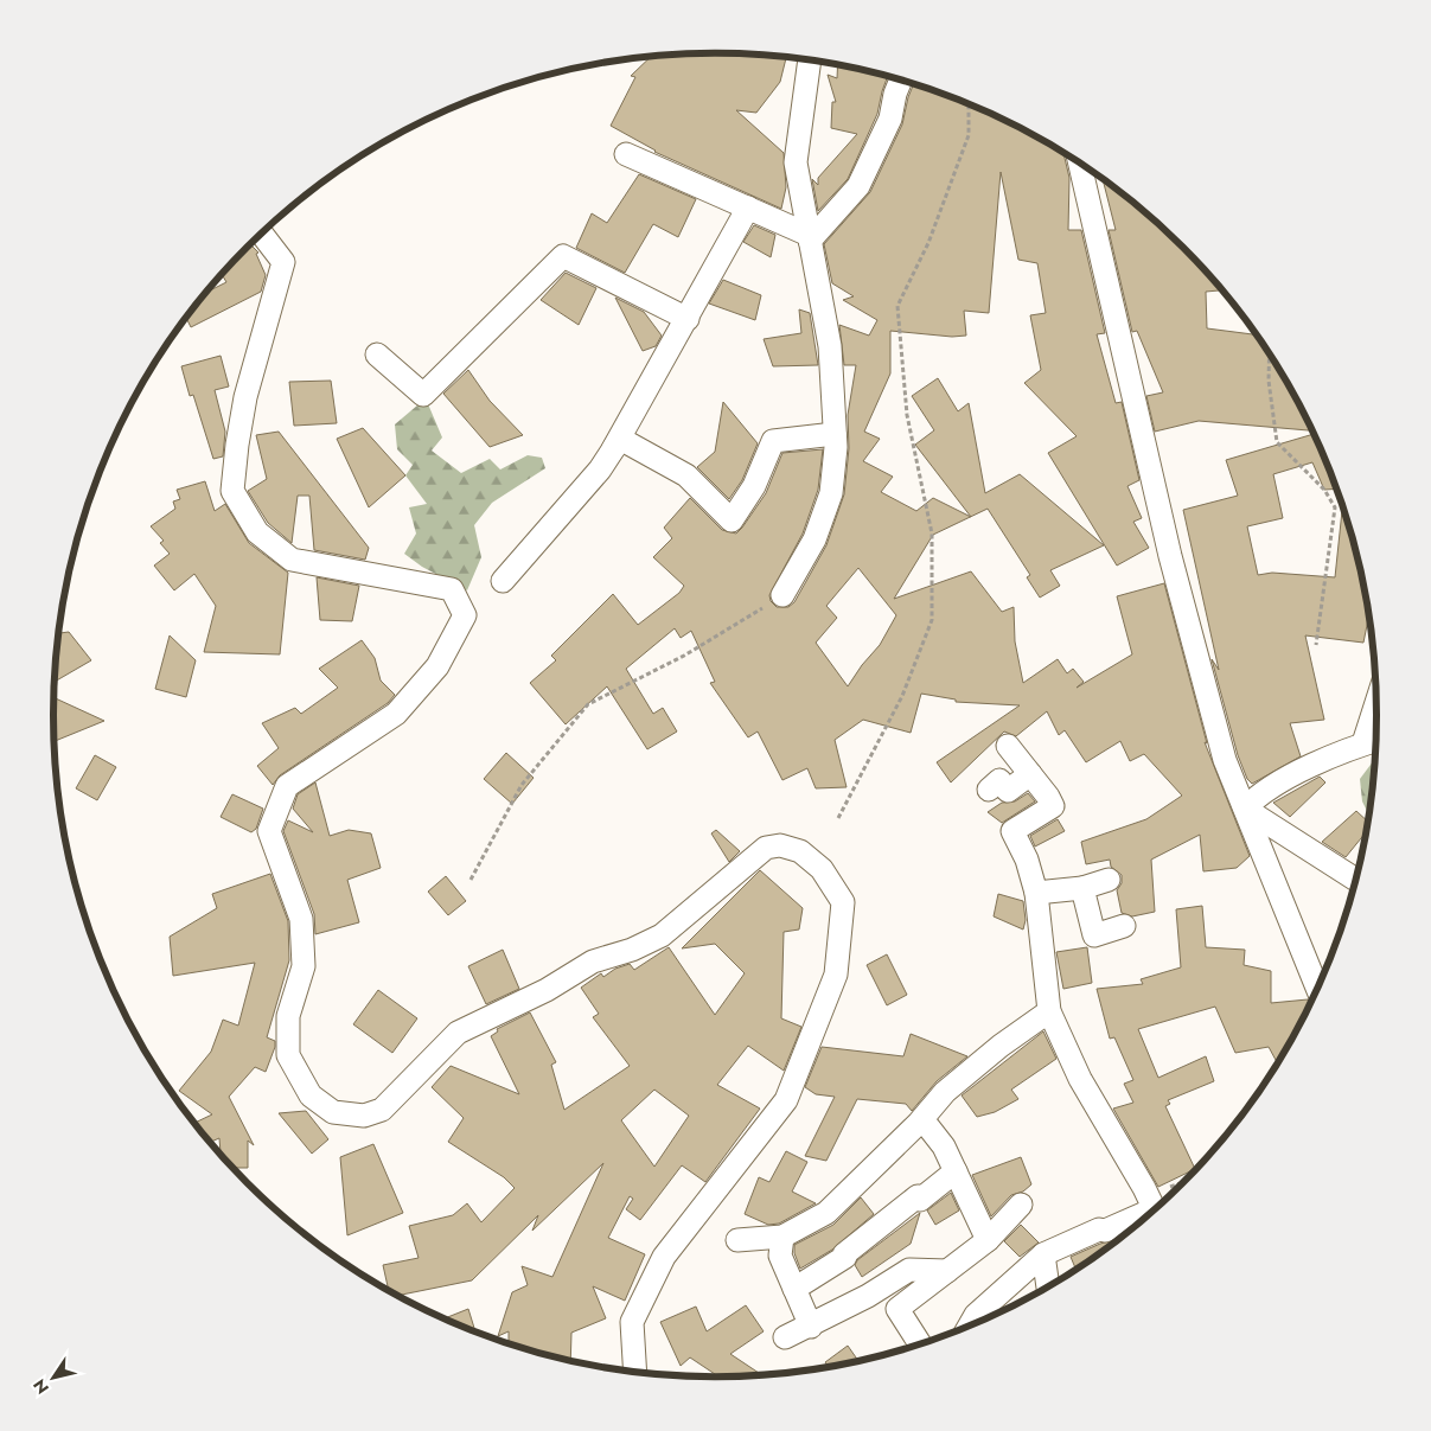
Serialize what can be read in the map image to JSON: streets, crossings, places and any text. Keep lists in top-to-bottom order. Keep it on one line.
{"north":"bottom left"}
